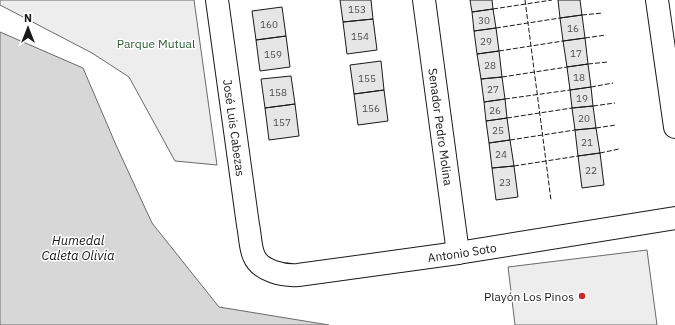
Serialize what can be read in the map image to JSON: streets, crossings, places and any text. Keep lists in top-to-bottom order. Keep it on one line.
{"streets":{"street":["Senador Pedro Molina","José Luis Cabezas","Antonio Soto"]},"crossings":[["Senador Pedro Molina","Antonio Soto"],["José Luis Cabezas","Antonio Soto"]],"water":["Humedal Caleta Olivia"],"parks":["Parque Mutual"],"places":["Playón Los Pinos"],"house_numbers":["153","30","160","16","154","29","17","159","28","18","155","27","158","19","156","26","20","157","25","21","24","22","23"],"north":"top"}
